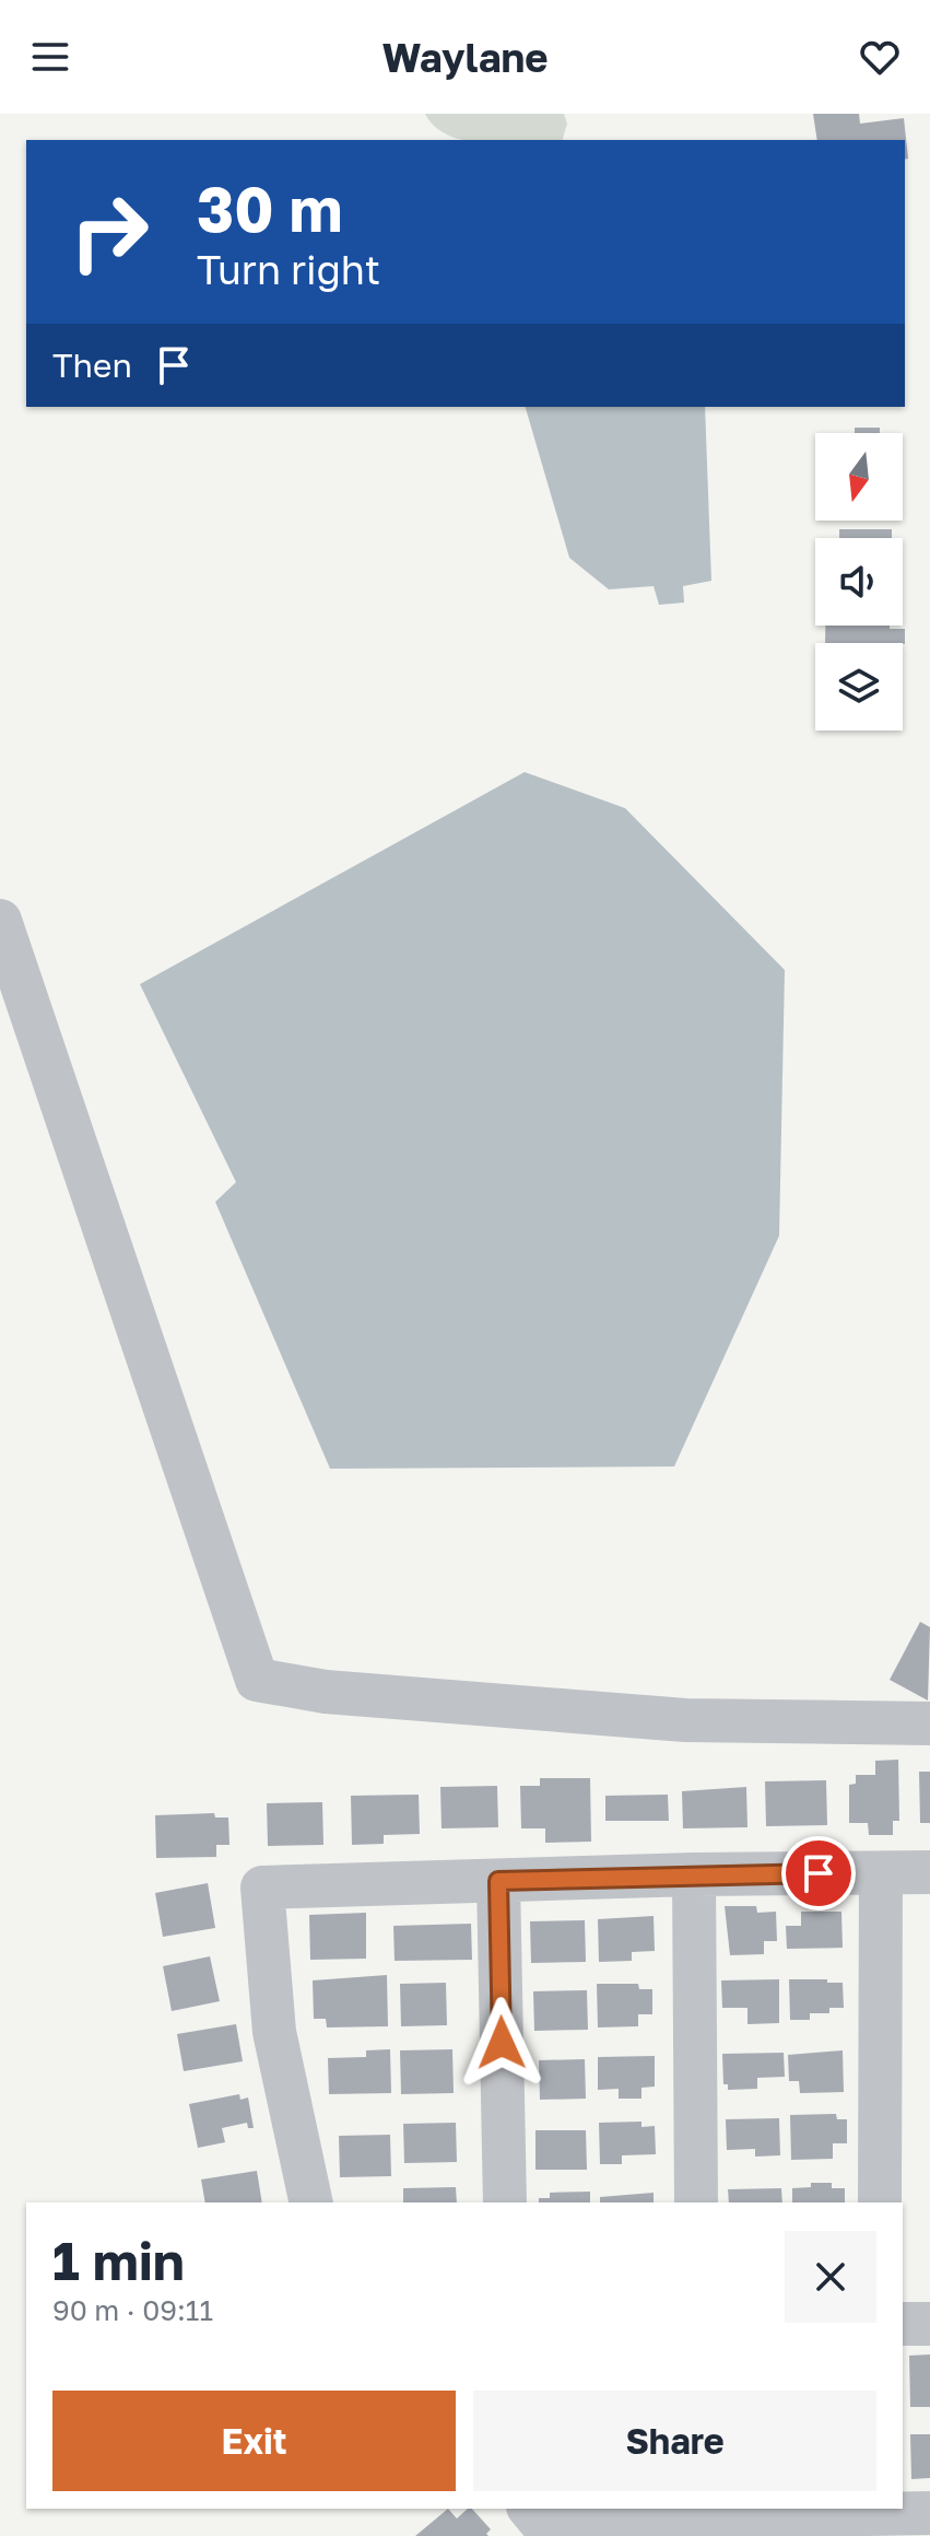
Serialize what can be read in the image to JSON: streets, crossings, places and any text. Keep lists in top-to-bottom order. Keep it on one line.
{"north":"bottom","page":{"header":"Waylane","turn":["30 m","Turn right"],"then":"Then","heading":["1 min","90 m · 09:11"],"buttons":["Exit","Share"]}}
